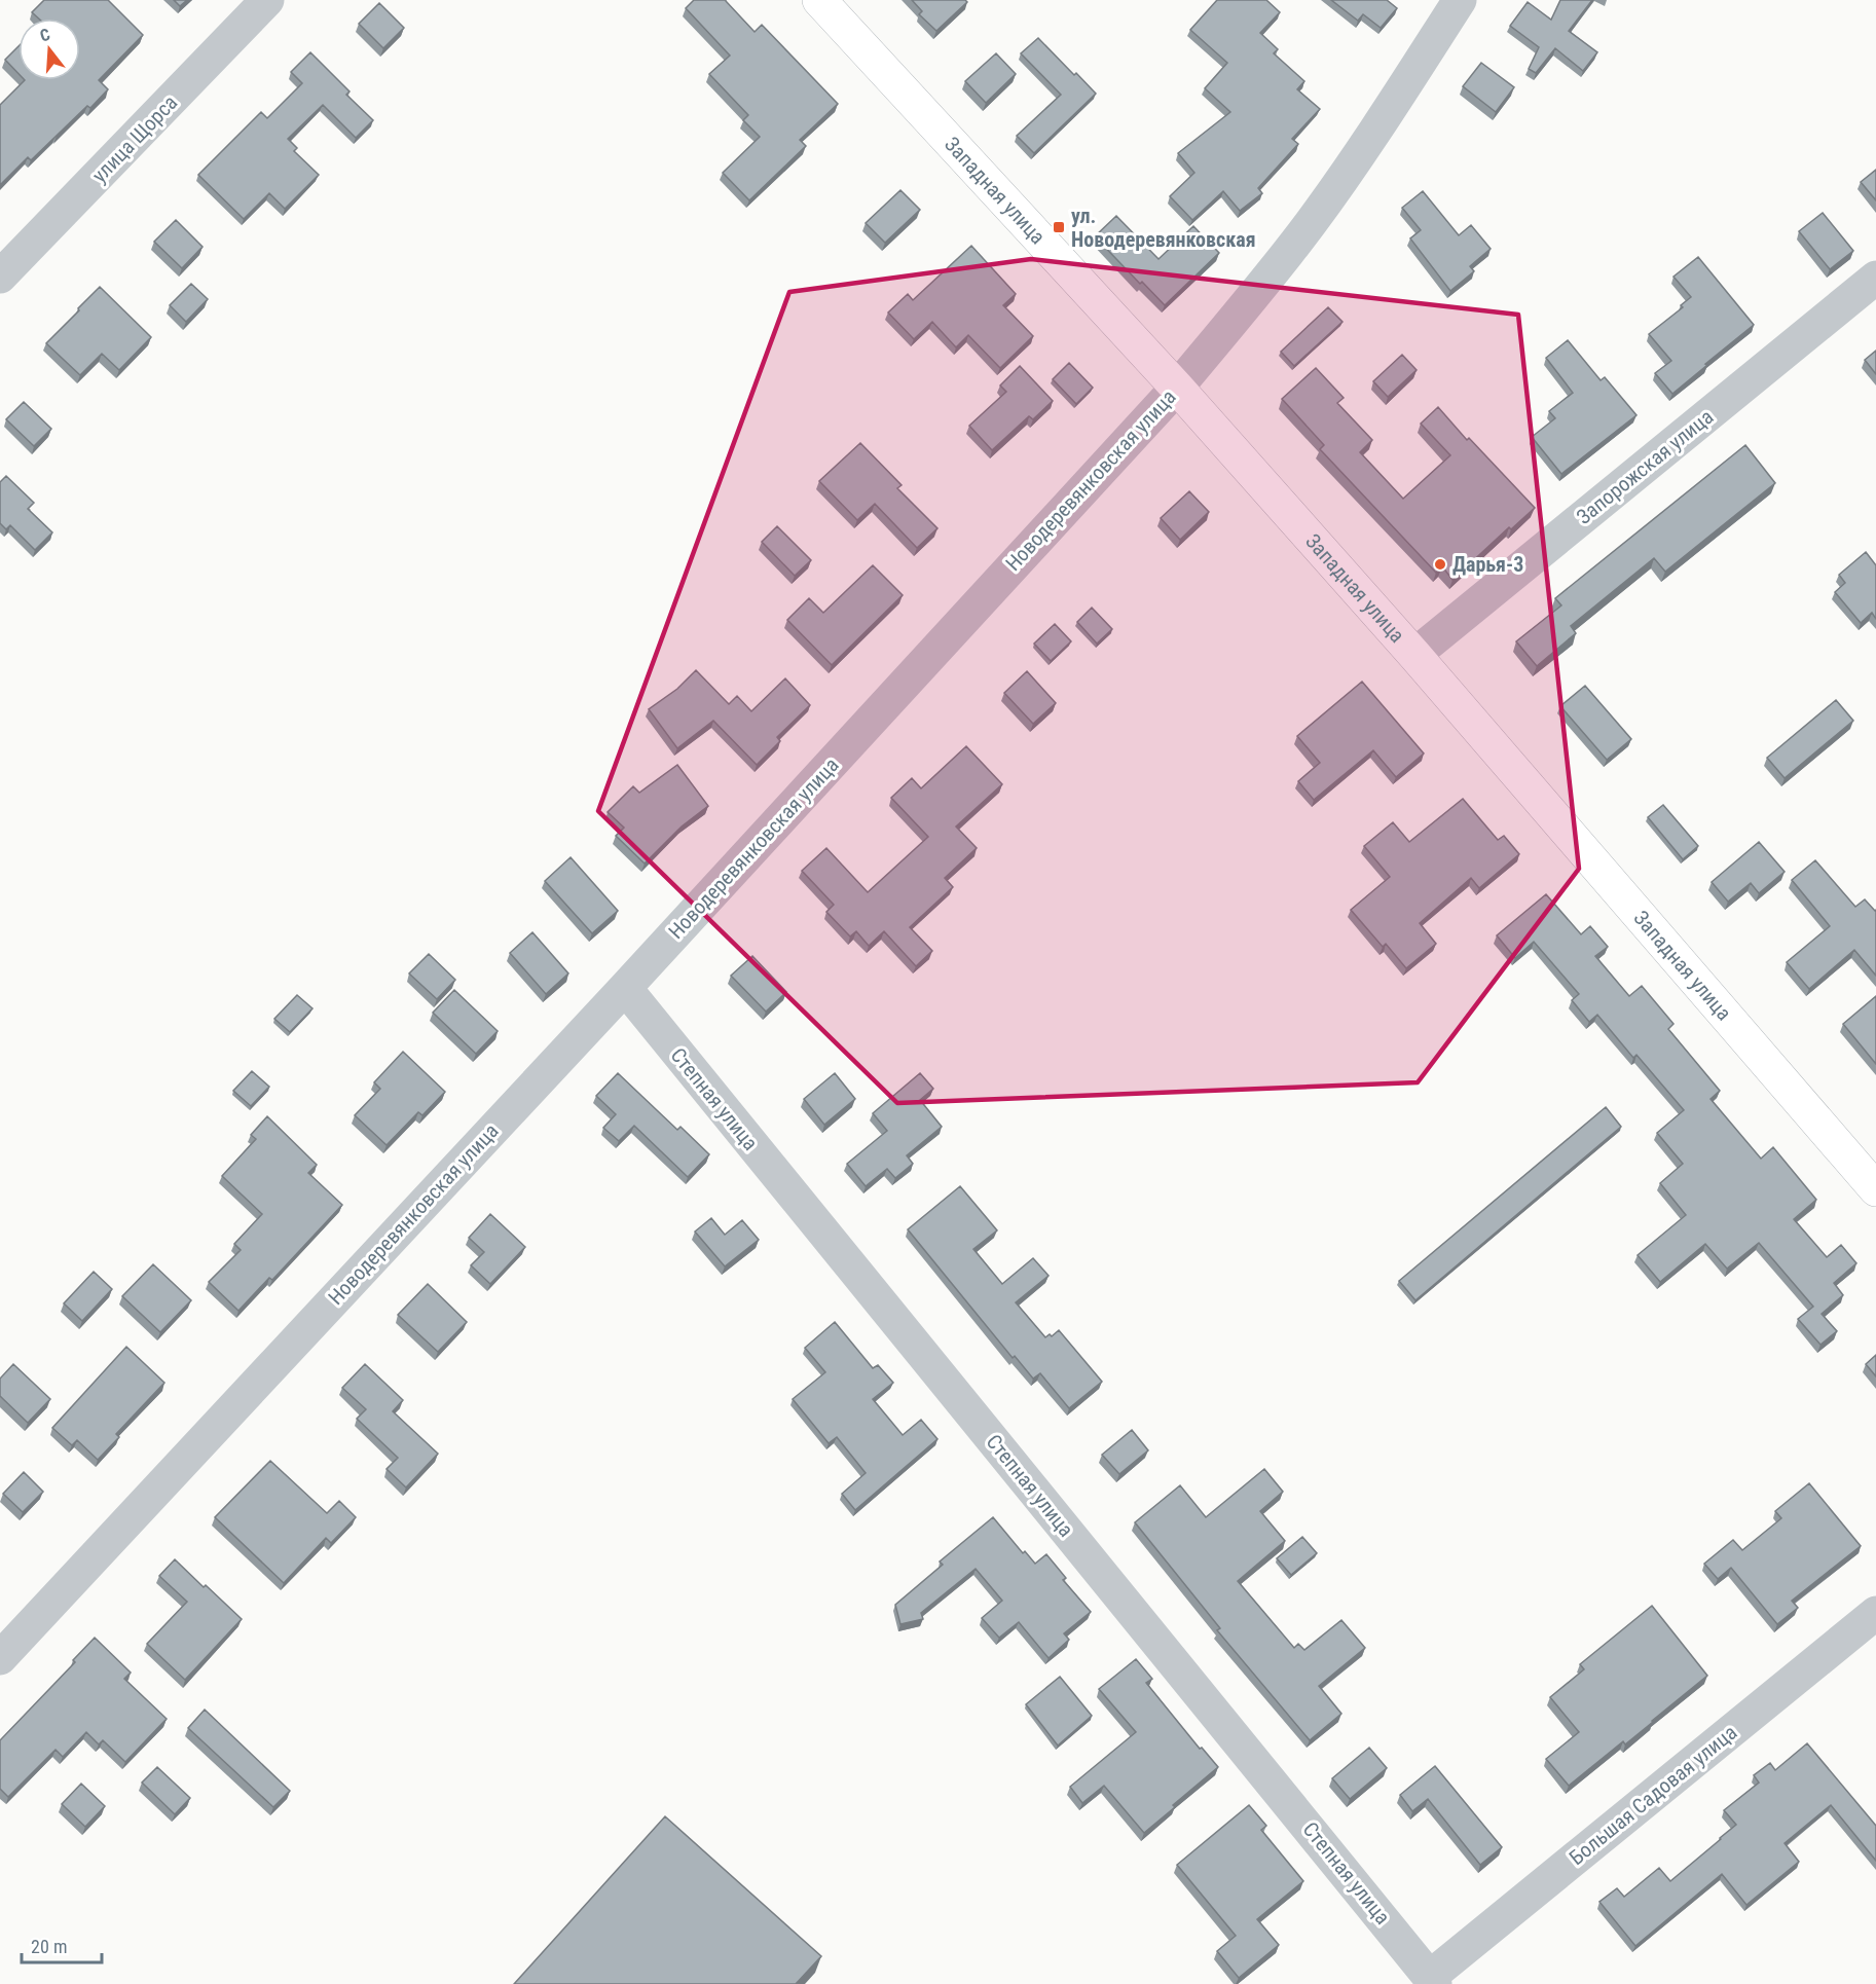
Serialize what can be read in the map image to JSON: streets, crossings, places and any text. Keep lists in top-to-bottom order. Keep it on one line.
{"streets":{"main road":["Западная улица"],"street":["улица Щорса","Запорожская улица","Новодеревянковская улица","Степная улица","Большая Садовая улица"]},"crossings":[["Западная улица","Запорожская улица"],["Западная улица","Новодеревянковская улица"],["Новодеревянковская улица","Степная улица"],["Степная улица","Большая Садовая улица"]],"places":{"transit":["ул. Новодеревянковская"],"other":["Дарья-3"]},"scale_bar":"20 m","north":"top"}
